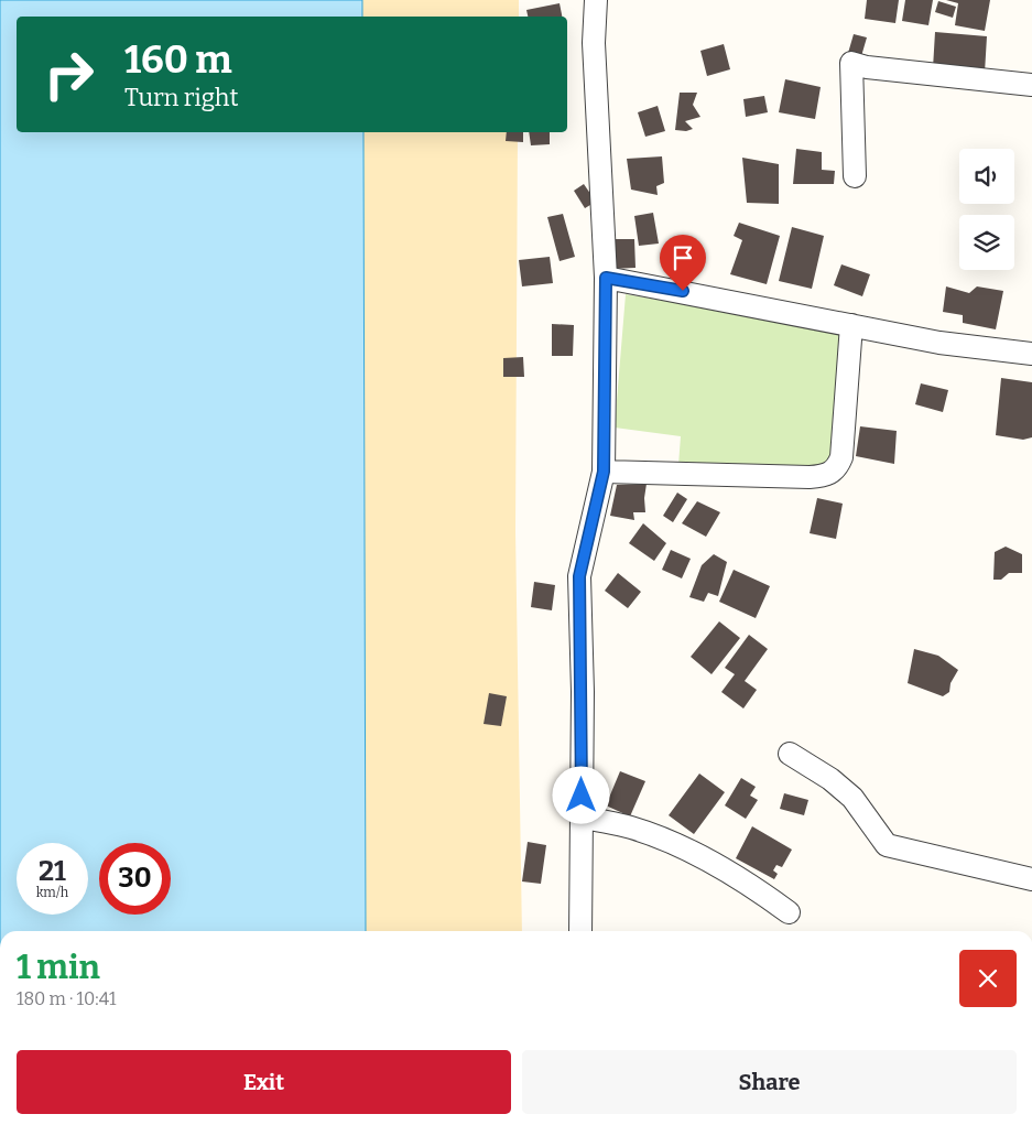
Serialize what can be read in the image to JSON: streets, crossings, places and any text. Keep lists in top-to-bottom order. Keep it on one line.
{"page":{"turn":["160 m","Turn right"],"speed":"21 km/h","limit":"30","heading":["1 min","180 m · 10:41"],"buttons":["Exit","Share"]}}
